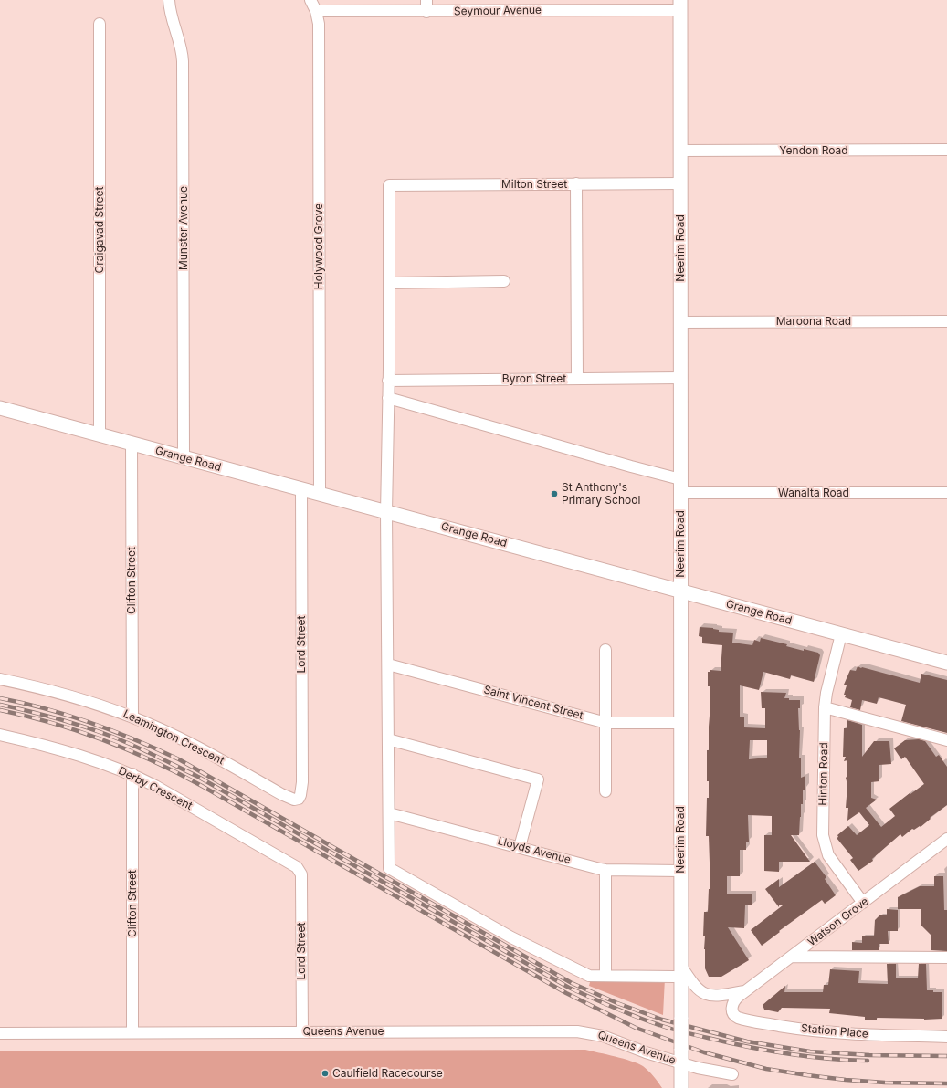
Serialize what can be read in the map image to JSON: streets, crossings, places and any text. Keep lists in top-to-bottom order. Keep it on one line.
{"streets":{"main road":["Neerim Road","Grange Road"],"street":["Seymour Avenue","Yendon Road","Milton Street","Munster Avenue","Craigavad Street","Holywood Grove","Maroona Road","Byron Street","Wanalta Road","Clifton Street","Lord Street","Saint Vincent Street","Leamington Crescent","Hinton Road","Derby Crescent","Lloyds Avenue","Watson Grove","Queens Avenue","Station Place"]},"crossings":[["Seymour Avenue","Holywood Grove"],["Seymour Avenue","Neerim Road"],["Yendon Road","Neerim Road"],["Milton Street","Neerim Road"],["Munster Avenue","Grange Road"],["Craigavad Street","Grange Road"],["Holywood Grove","Grange Road"],["Neerim Road","Maroona Road"],["Neerim Road","Byron Street"],["Neerim Road","Grange Road"],["Neerim Road","Wanalta Road"],["Neerim Road","Saint Vincent Street"],["Neerim Road","Lloyds Avenue"],["Neerim Road","Queens Avenue"],["Grange Road","Clifton Street"],["Grange Road","Lord Street"],["Grange Road","Hinton Road"],["Clifton Street","Leamington Crescent"],["Clifton Street","Derby Crescent"],["Clifton Street","Queens Avenue"],["Lord Street","Leamington Crescent"],["Lord Street","Derby Crescent"],["Lord Street","Queens Avenue"],["Hinton Road","Watson Grove"],["Watson Grove","Station Place"]],"places":["St Anthony's Primary School","Caulfield Racecourse"]}
